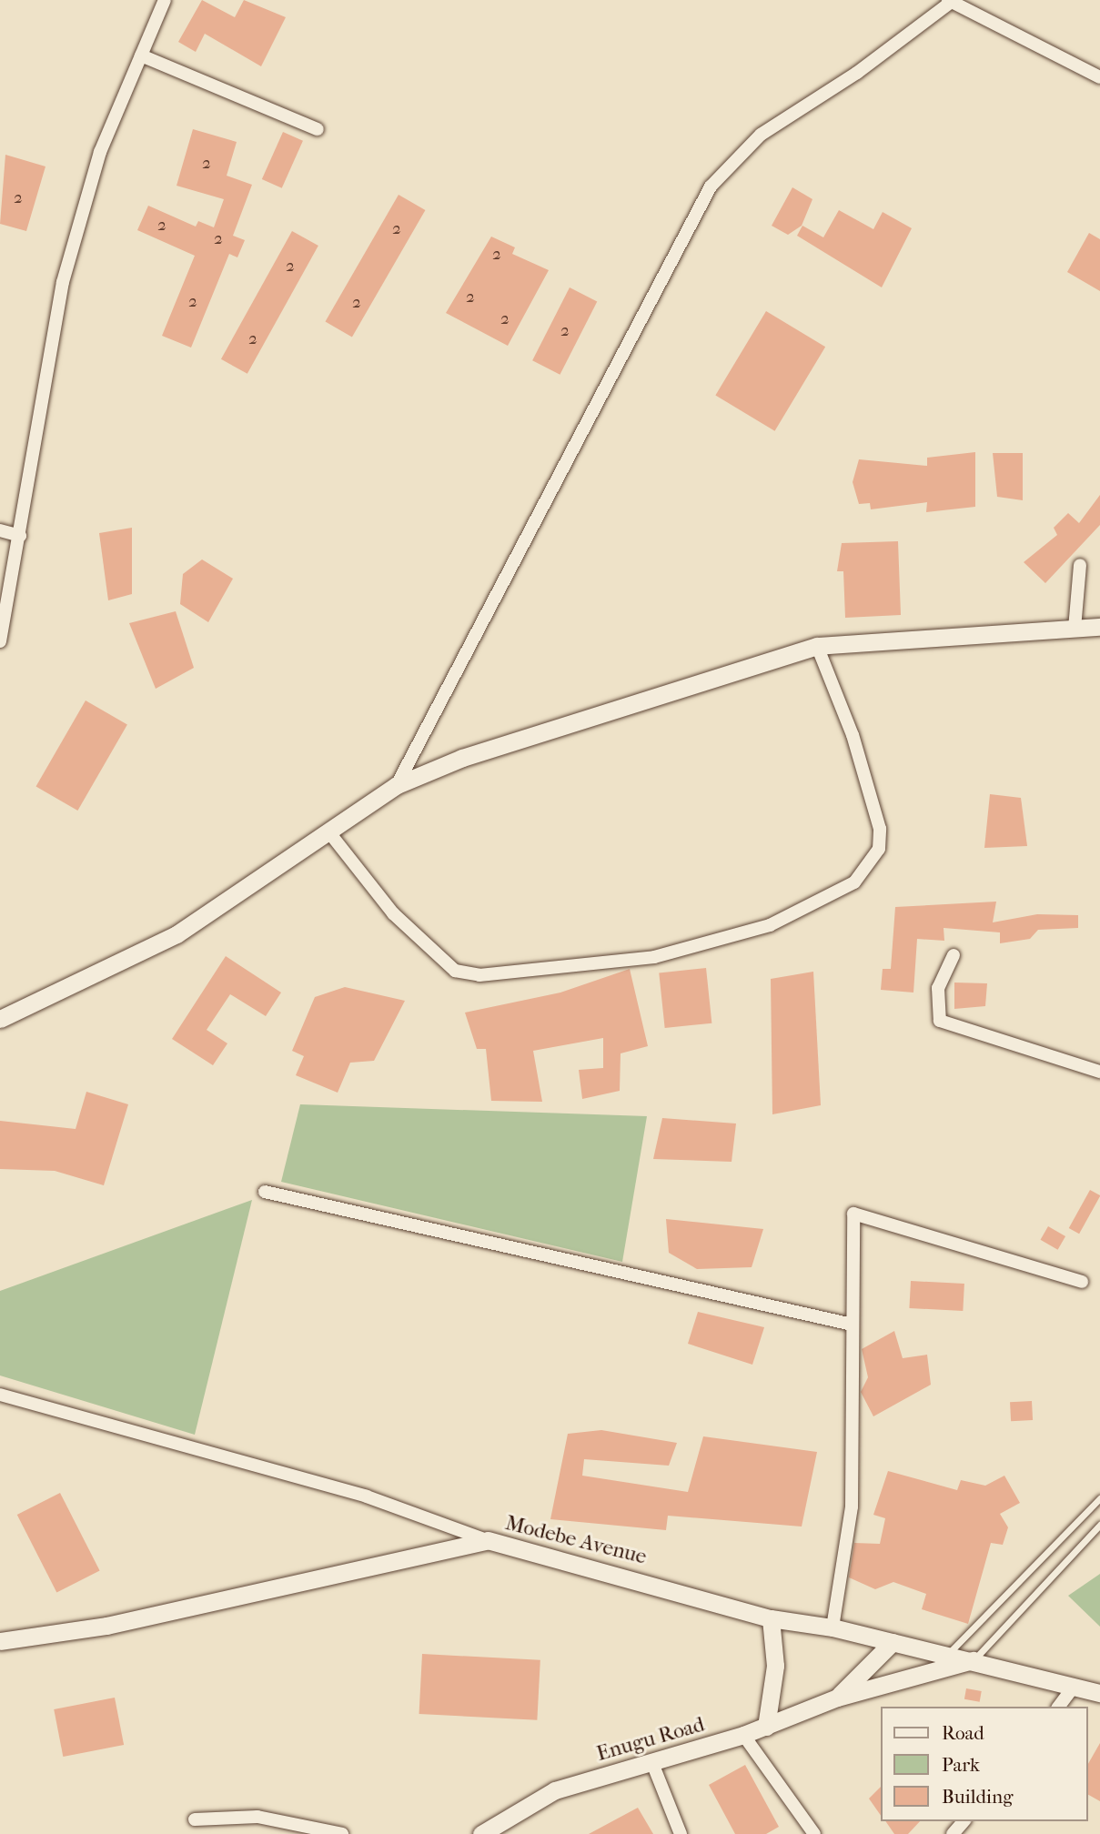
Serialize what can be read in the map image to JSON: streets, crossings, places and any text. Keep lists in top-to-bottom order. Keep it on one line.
{"streets":{"street":["Modebe Avenue","Enugu Road"]},"crossings":[["Modebe Avenue","Enugu Road"]],"house_numbers":["2","2","2","2","2","2","2","2","2","2","2","2","2"],"legend":["Road","Park","Building"]}
